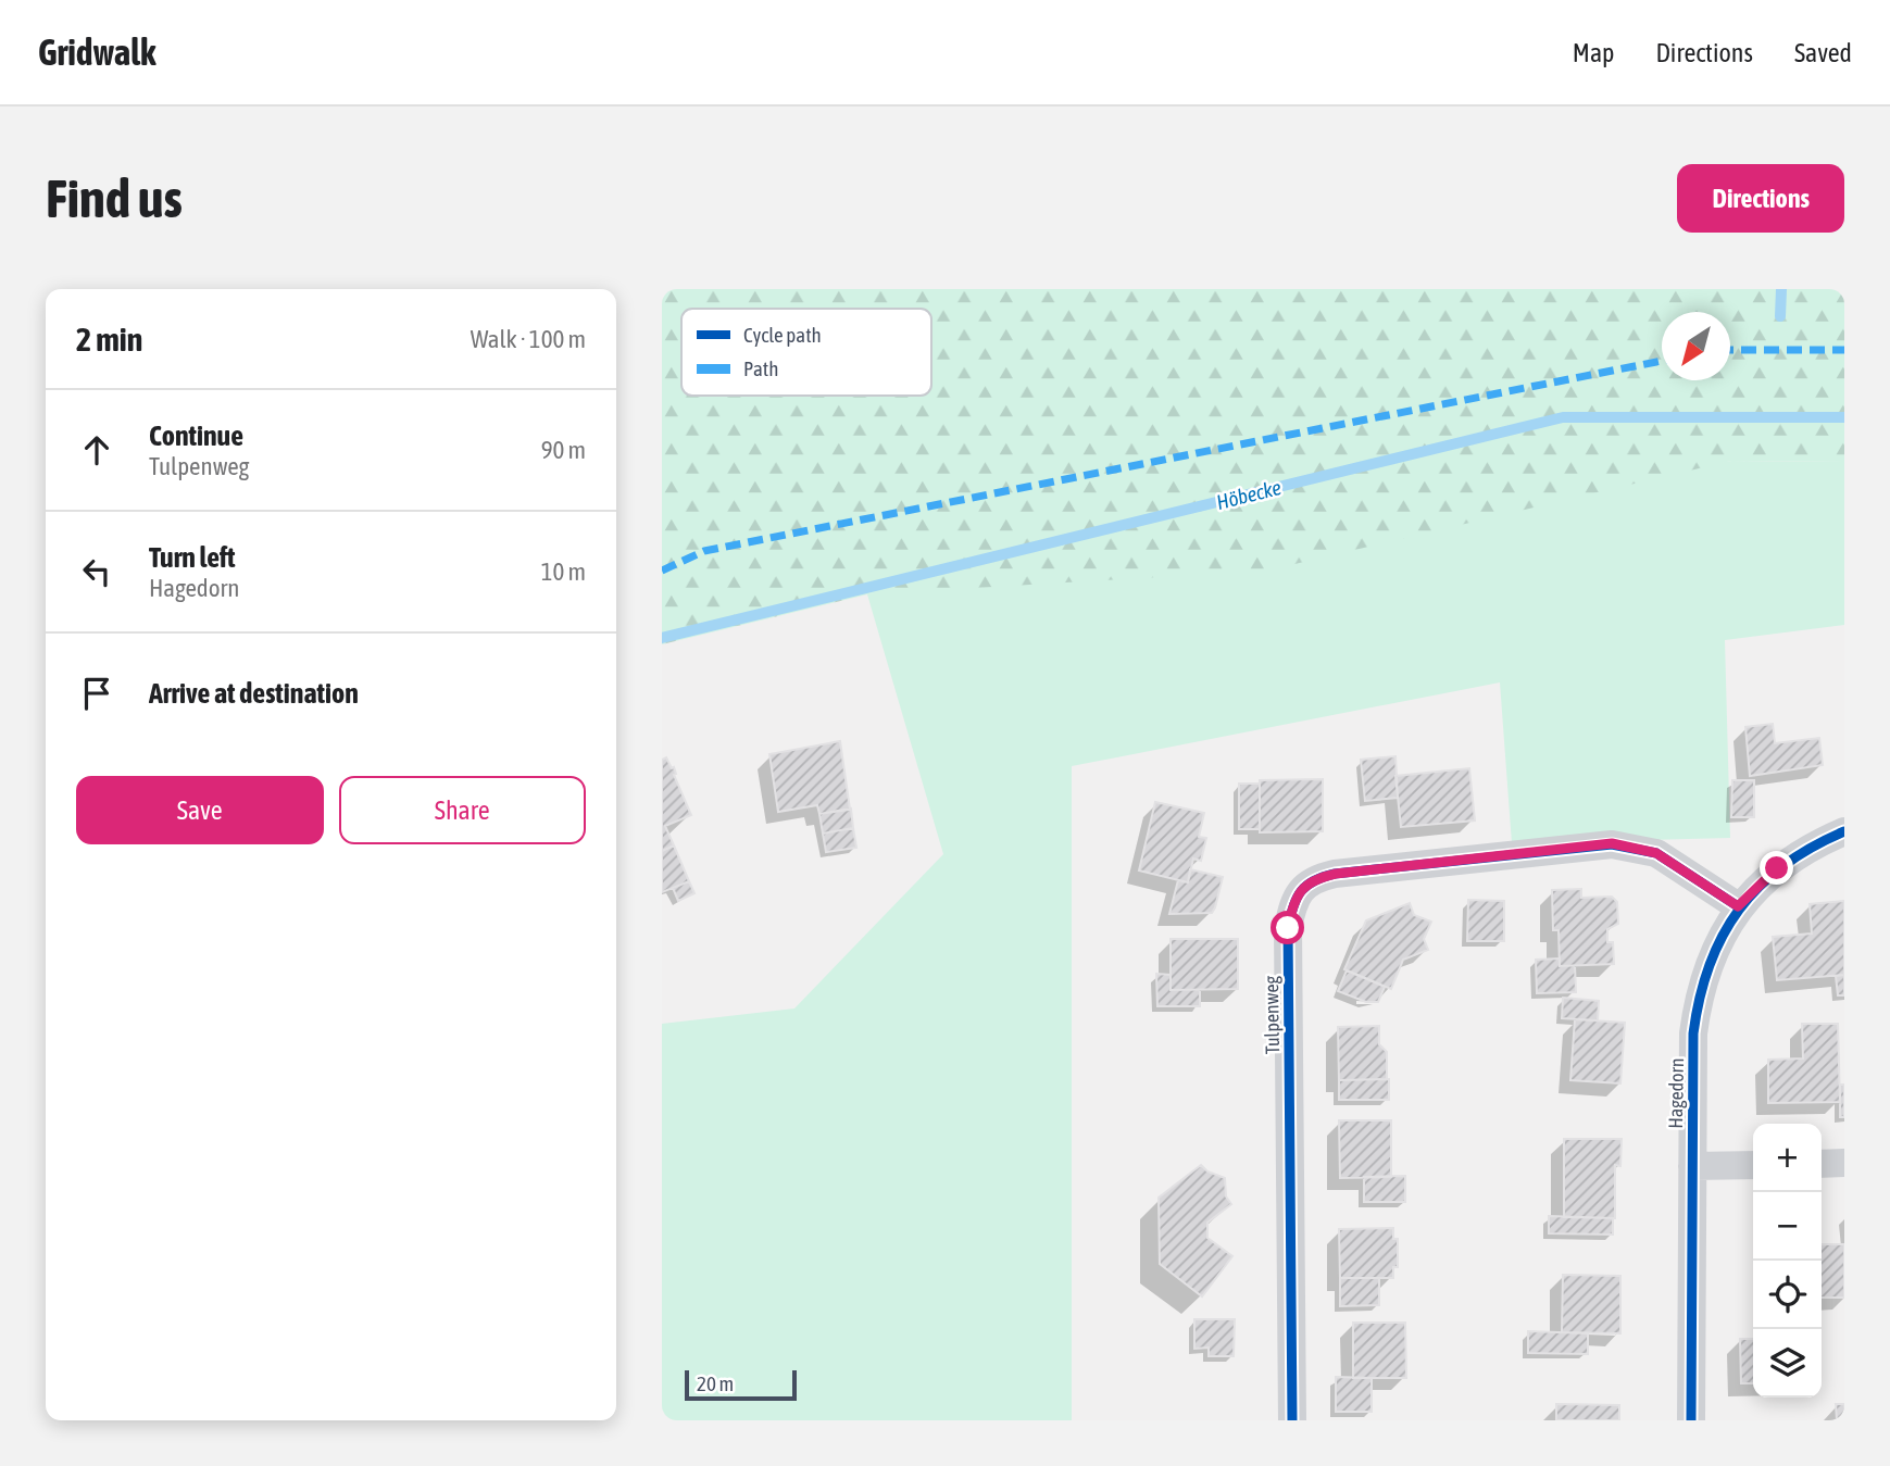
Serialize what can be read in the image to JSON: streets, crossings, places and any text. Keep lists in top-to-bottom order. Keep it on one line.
{"streets":{"street":["Tulpenweg","Hagedorn"]},"crossings":[["Tulpenweg","Hagedorn"]],"water":["Höbecke"],"legend":["Cycle path","Path"],"scale_bar":"20 m","north":"bottom left","page":{"header":"Gridwalk","nav":["Map","Directions","Saved"],"buttons":["Directions",["Save","Share"]],"title":"Find us","heading":["2 min","Walk · 100 m"],"list":[["Continue","Tulpenweg","90 m"],["Turn left","Hagedorn","10 m"],"Arrive at destination"],"map_buttons":["+","−"],"scale":"20 m"}}
